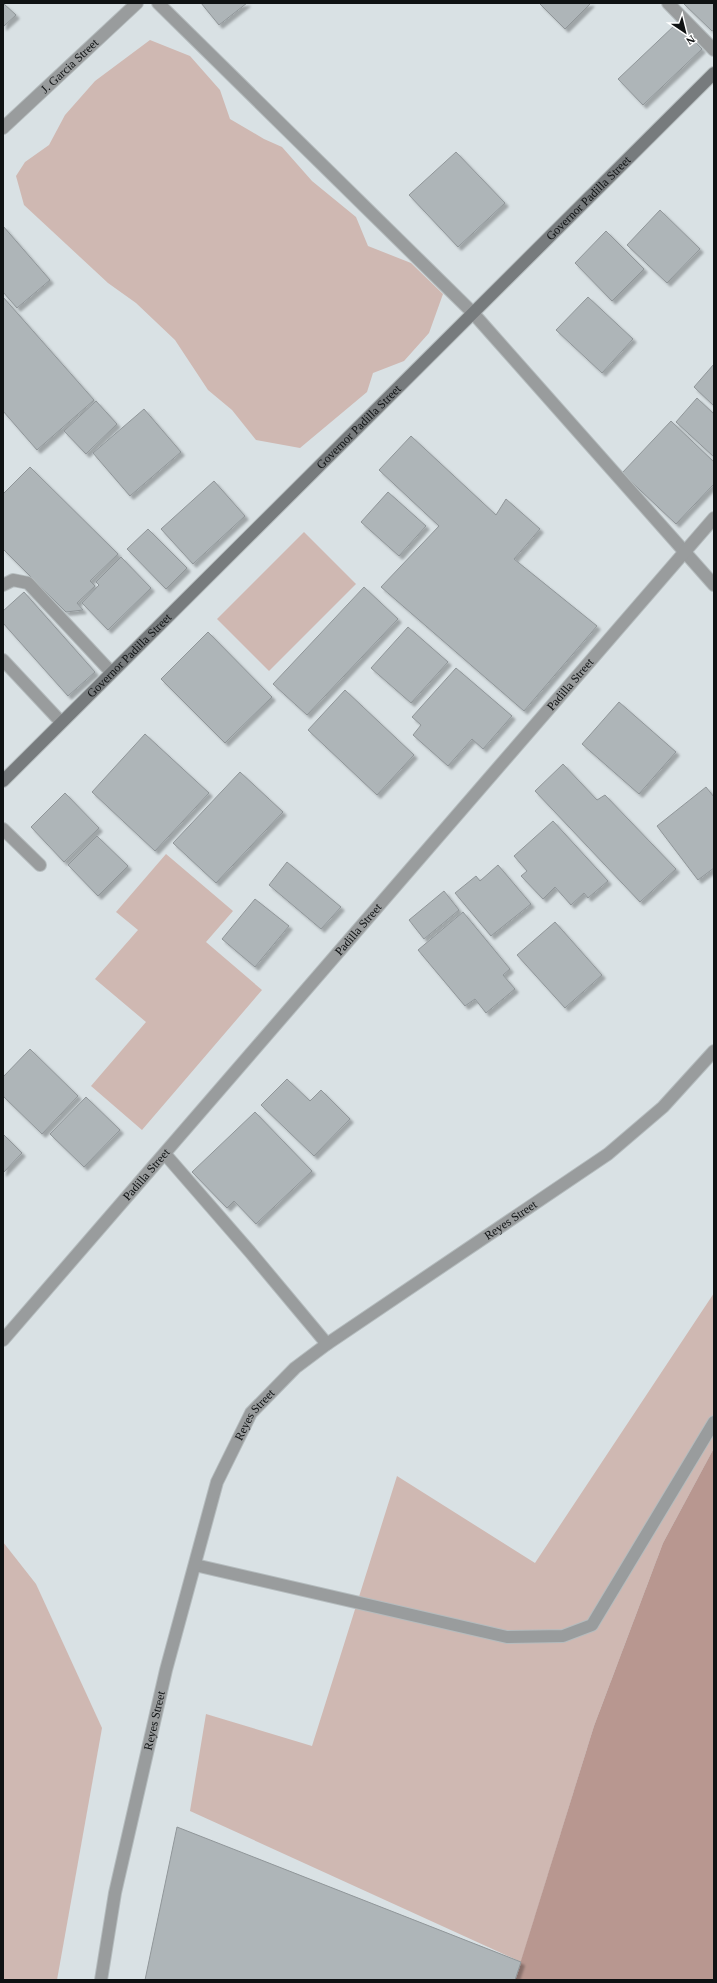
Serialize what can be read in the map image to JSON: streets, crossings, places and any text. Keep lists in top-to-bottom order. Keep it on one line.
{"streets":{"main road":["Governor Padilla Street"],"street":["J. Garcia Street","Padilla Street","Reyes Street"]},"north":"bottom right"}
